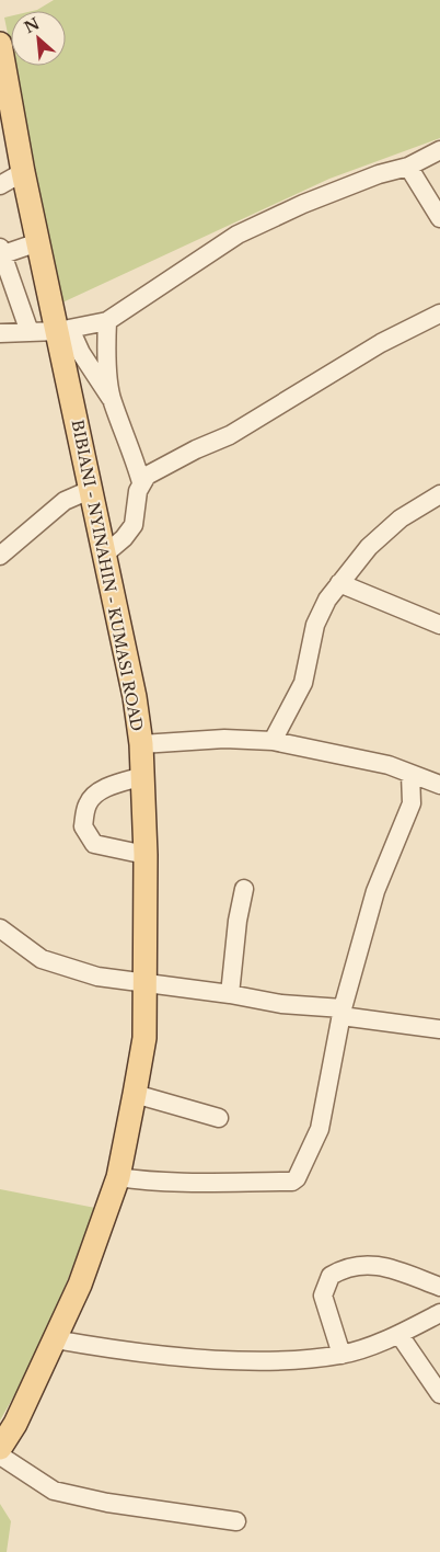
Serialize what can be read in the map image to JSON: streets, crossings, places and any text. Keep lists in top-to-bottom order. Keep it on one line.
{"streets":{"main road":["BIBIANI - NYINAHIN - KUMASI ROAD"]},"north":"top left"}
